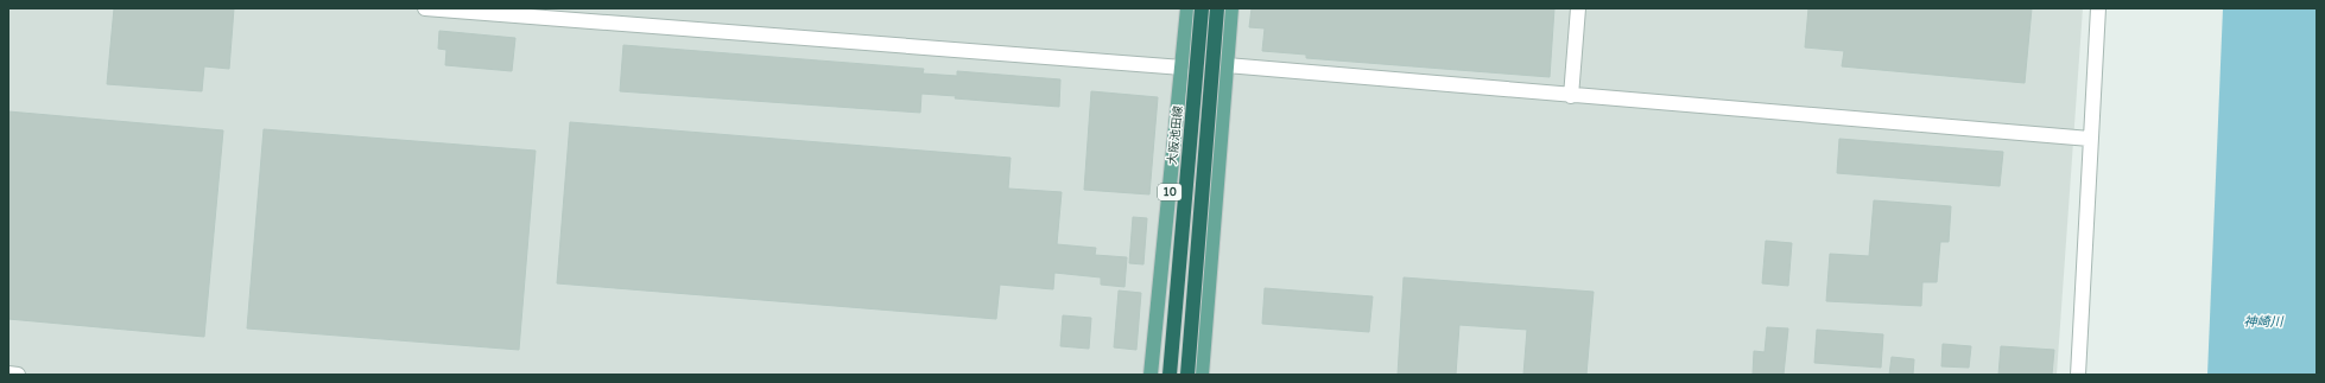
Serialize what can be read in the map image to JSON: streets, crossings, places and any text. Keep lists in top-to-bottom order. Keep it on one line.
{"streets":{"main road":["大阪池田線","10"]},"water":["神崎川"]}
